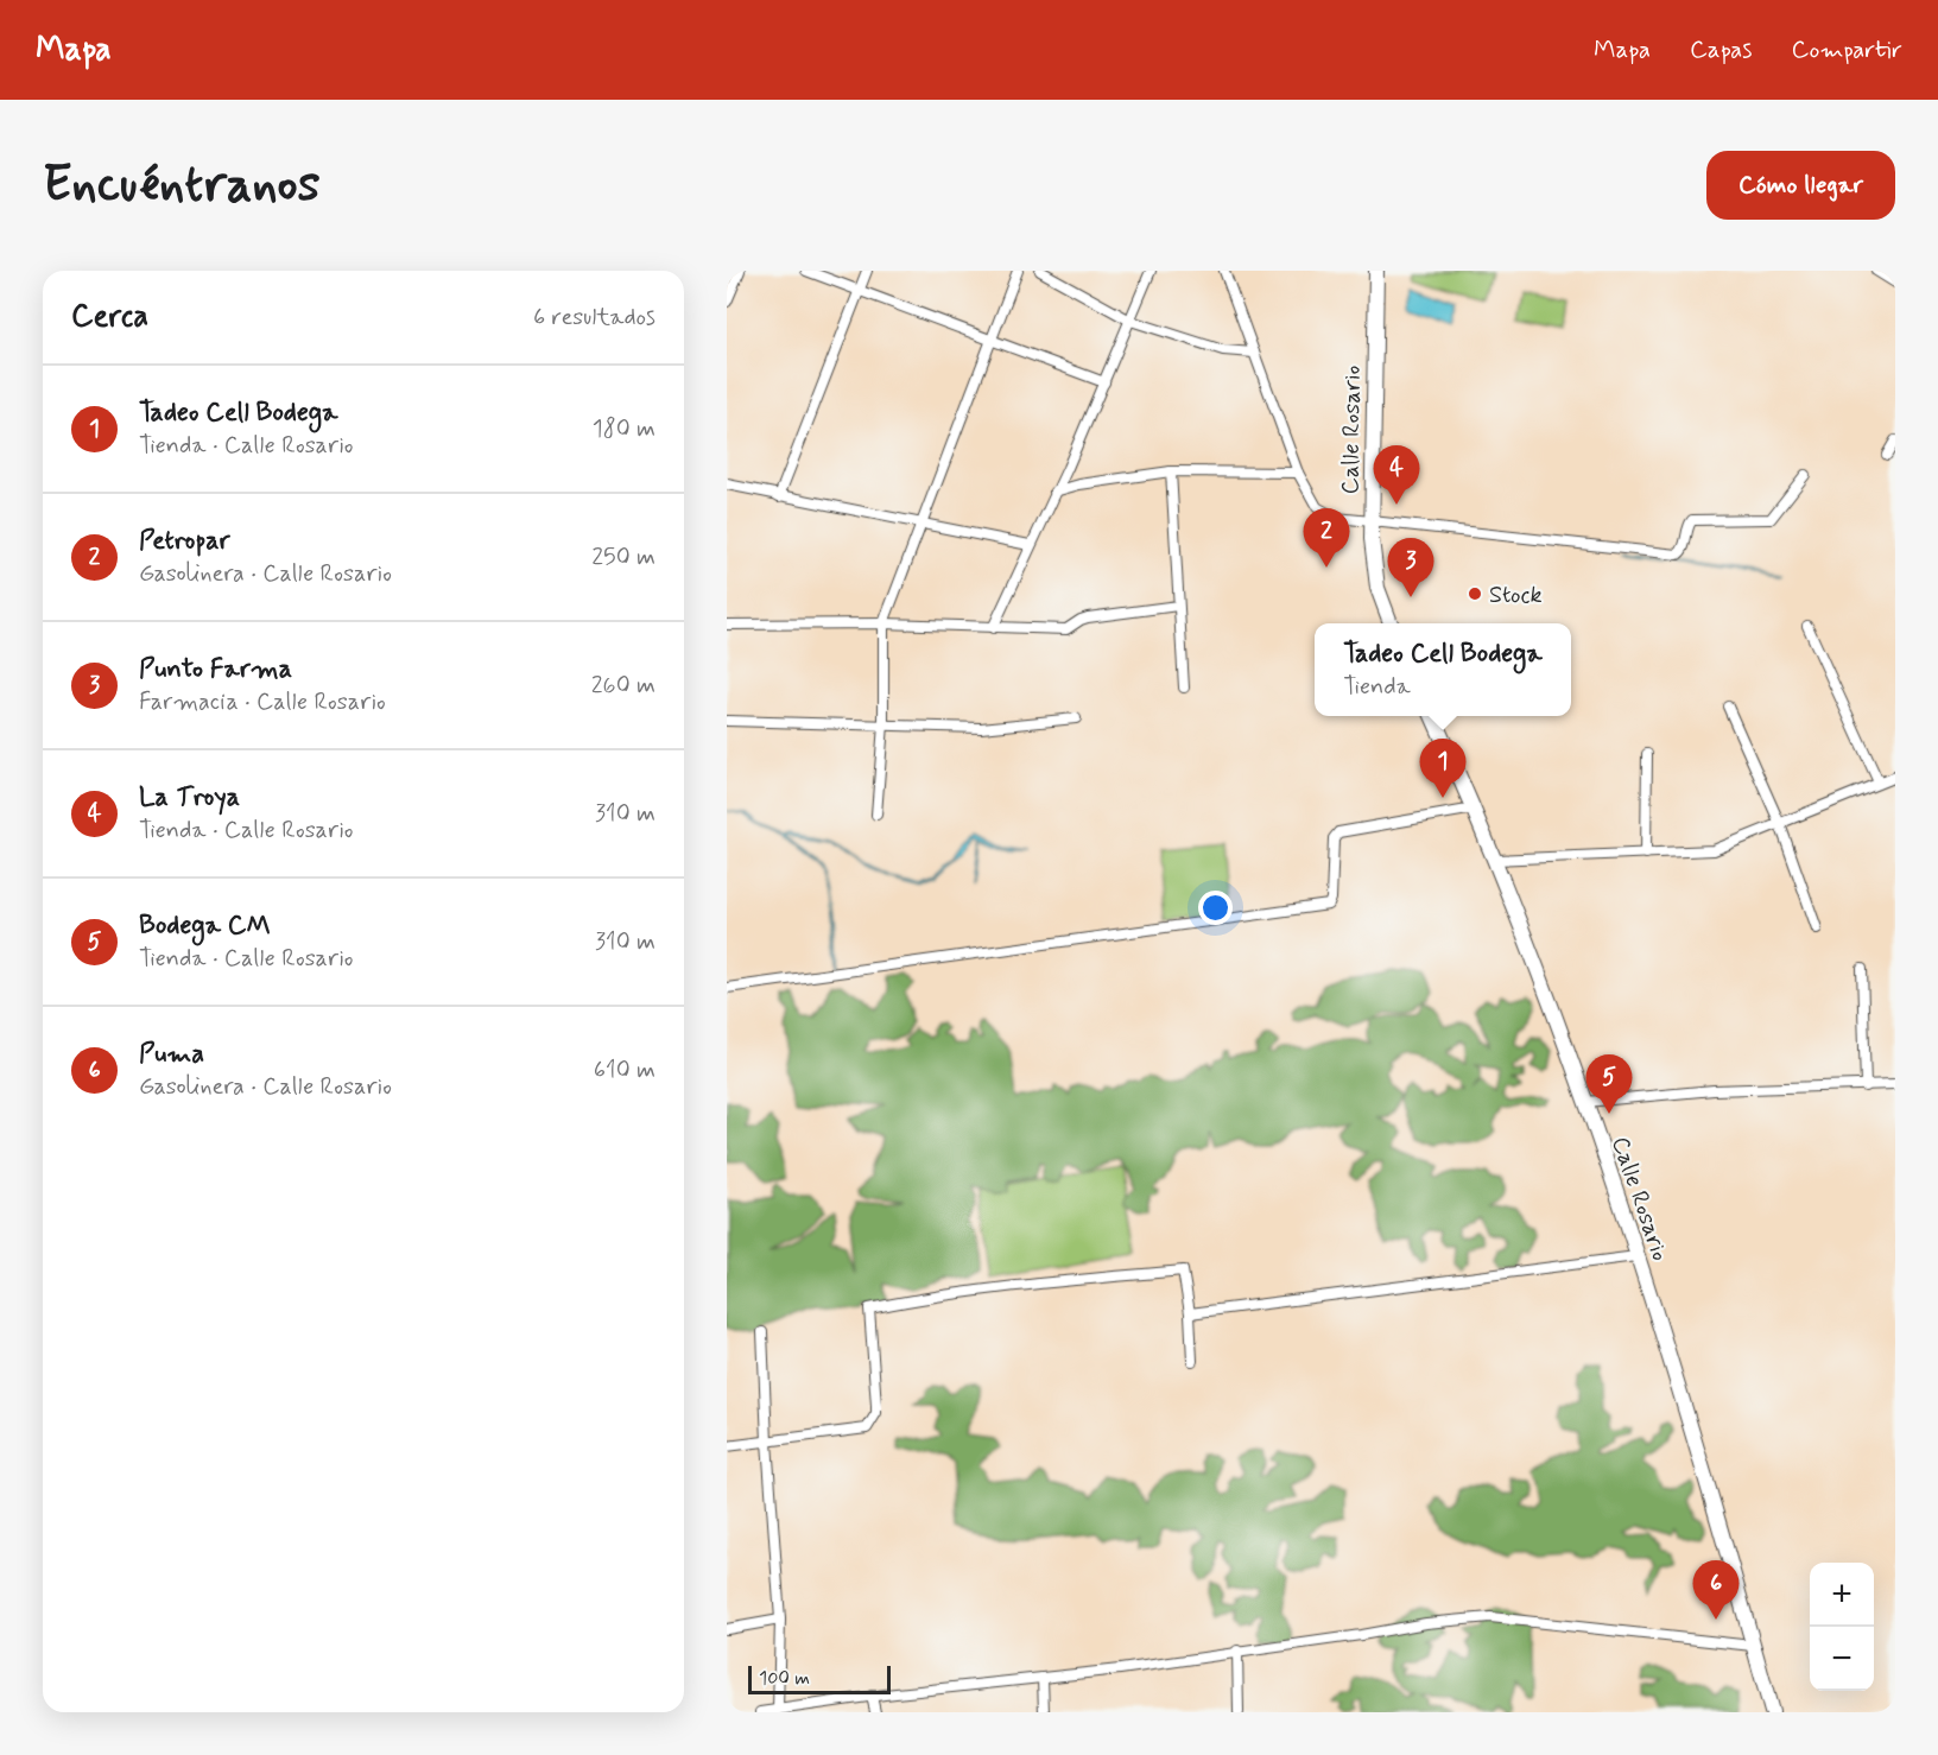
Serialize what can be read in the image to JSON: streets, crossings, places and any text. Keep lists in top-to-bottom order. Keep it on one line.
{"streets":{"main road":["Calle Rosario"]},"places":["Stock"],"scale_bar":"100 m","page":{"header":"Mapa","nav":["Mapa","Capas","Compartir"],"buttons":"Cómo llegar","title":"Encuéntranos","heading":["Cerca","6 resultados"],"list":[{"mark":"1","name":"Tadeo Cell Bodega","note":"Tienda · Calle Rosario","value":"180 m"},{"mark":"2","name":"Petropar","note":"Gasolinera · Calle Rosario","value":"250 m"},{"mark":"3","name":"Punto Farma","note":"Farmacia · Calle Rosario","value":"260 m"},{"mark":"4","name":"La Troya","note":"Tienda · Calle Rosario","value":"310 m"},{"mark":"5","name":"Bodega CM","note":"Tienda · Calle Rosario","value":"310 m"},{"mark":"6","name":"Puma","note":"Gasolinera · Calle Rosario","value":"610 m"}],"pins":["4","2","3","1","5","6"],"popup":["Tadeo Cell Bodega","Tienda"],"map_buttons":["+","−"],"scale":"100 m"}}
